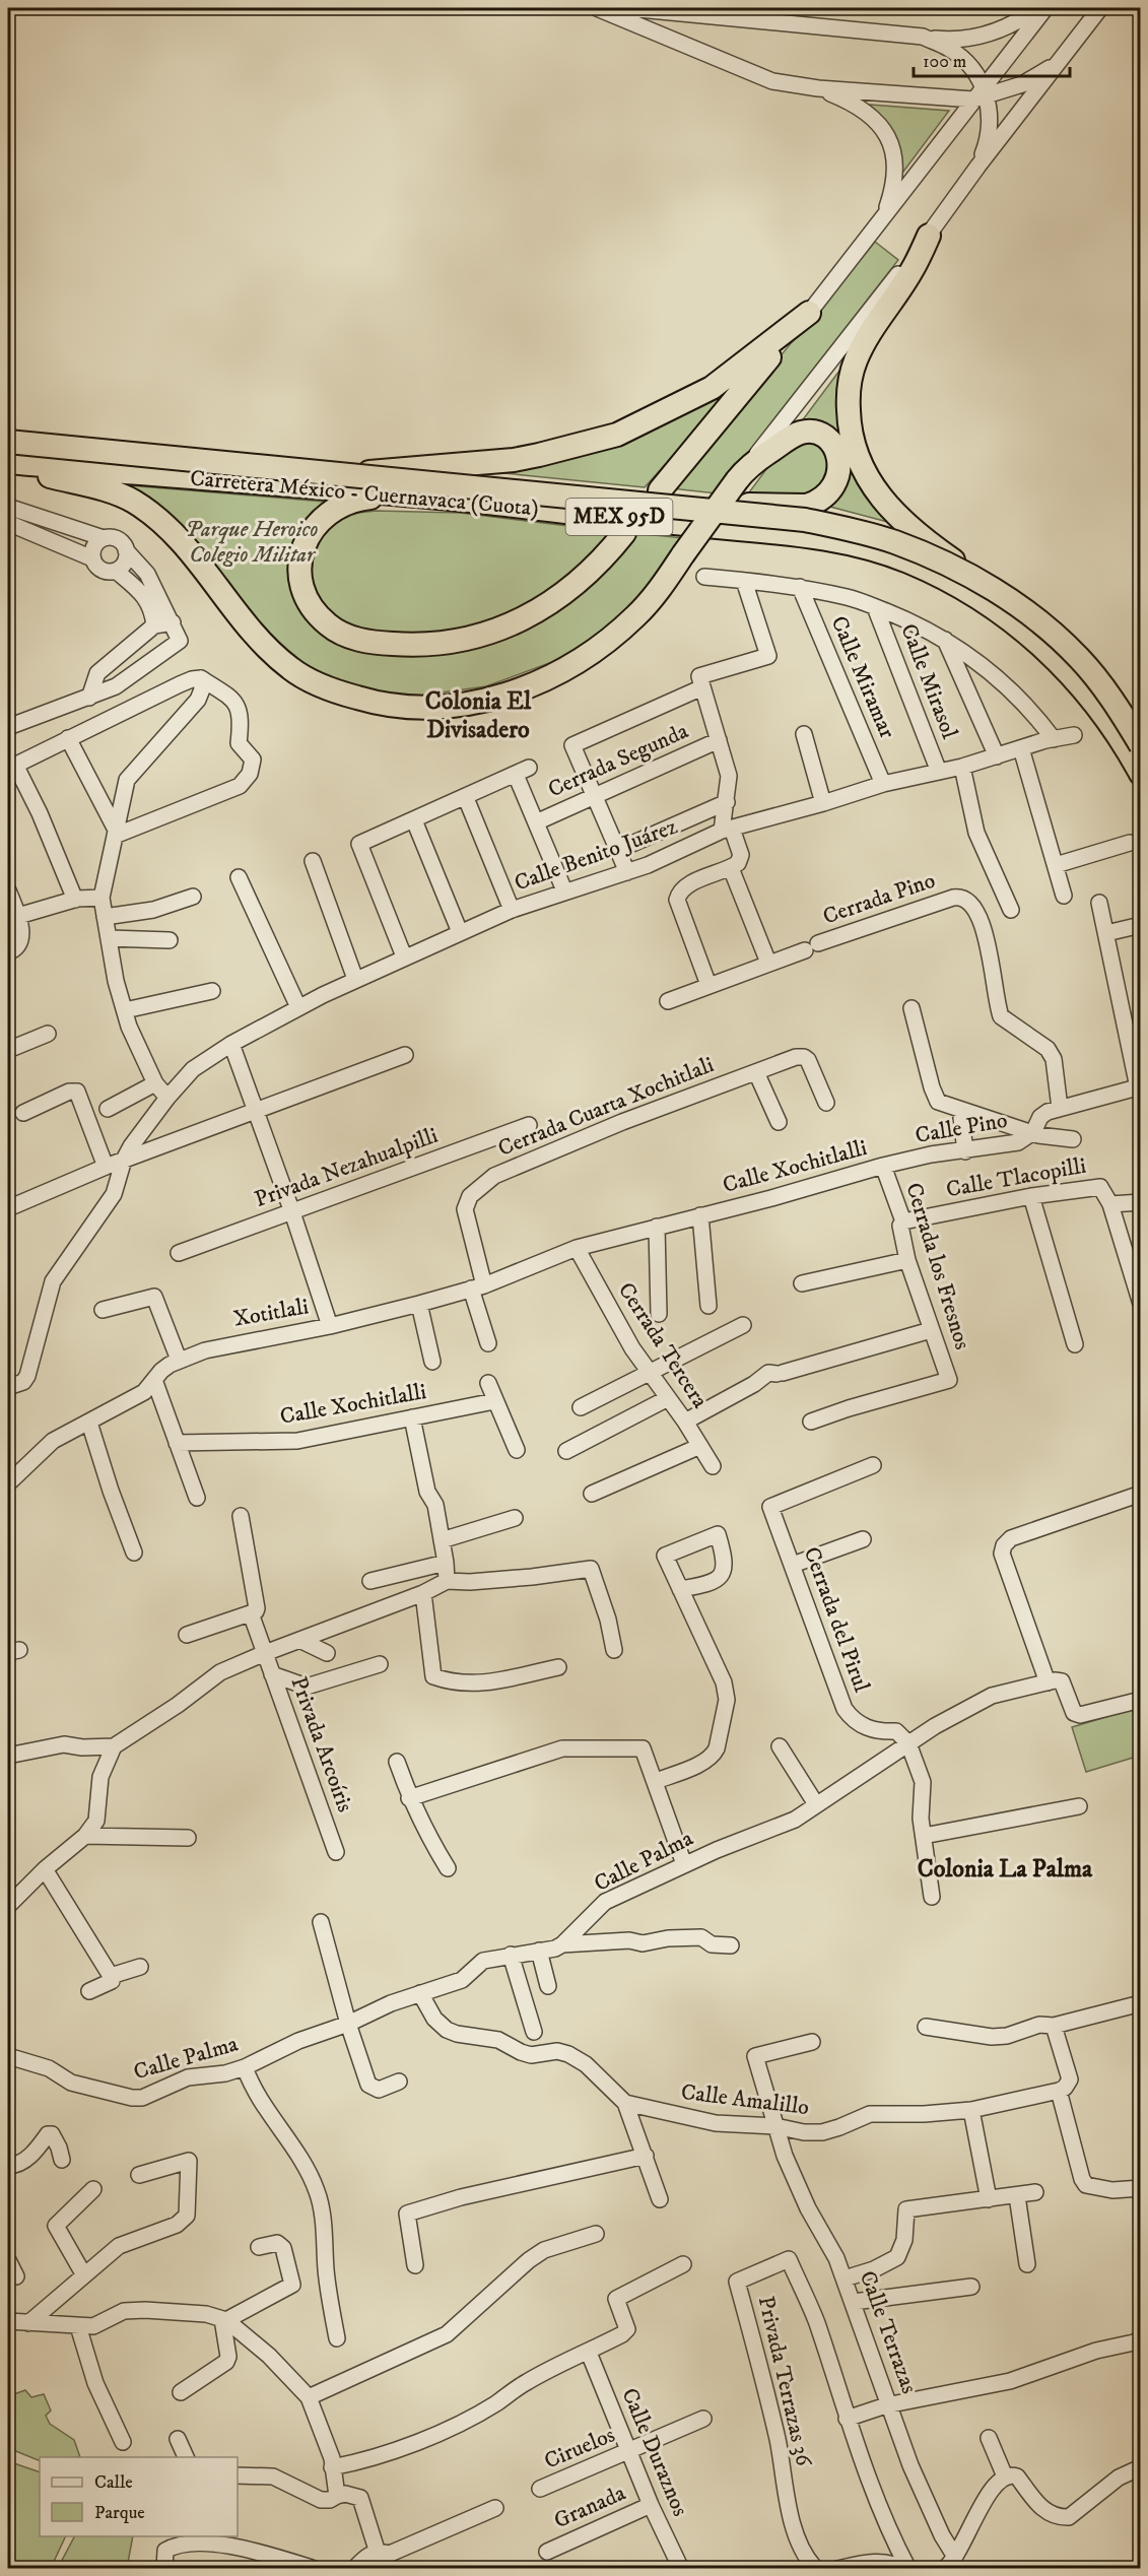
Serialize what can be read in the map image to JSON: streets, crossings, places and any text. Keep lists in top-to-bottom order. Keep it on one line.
{"streets":{"highway":["Carretera México - Cuernavaca (Cuota)","MEX 95D"],"street":["Calle Miramar","Calle Mirasol","Cerrada Segunda","Calle Benito Juárez","Cerrada Pino","Cerrada Cuarta Xochitlali","Calle Pino","Calle Xochitlalli","Privada Nezahualpilli","Calle Tlacopilli","Cerrada los Fresnos","Xotitlali","Cerrada Tercera","Cerrada del Pirul","Privada Arcoíris","Calle Palma","Calle Amalillo","Calle Terrazas","Privada Terrazas 36","Ciruelos","Calle Duraznos","Granada"]},"crossings":[["Calle Miramar","Calle Benito Juárez"],["Calle Mirasol","Calle Benito Juárez"],["Cerrada Pino","Calle Pino"],["Cerrada Cuarta Xochitlali","Xotitlali"],["Calle Pino","Calle Xochitlalli"],["Calle Pino","Cerrada los Fresnos"],["Calle Xochitlalli","Cerrada los Fresnos"],["Calle Xochitlalli","Xotitlali"],["Calle Xochitlalli","Cerrada Tercera"],["Calle Tlacopilli","Cerrada los Fresnos"],["Xotitlali","Cerrada Tercera"],["Cerrada del Pirul","Calle Palma"],["Calle Amalillo","Calle Terrazas"],["Ciruelos","Calle Duraznos"],["Calle Duraznos","Granada"]],"districts":["Colonia El Divisadero","Colonia La Palma"],"parks":["Parque Heroico Colegio Militar"],"legend":["Calle","Parque"],"scale_bar":"100 m"}
